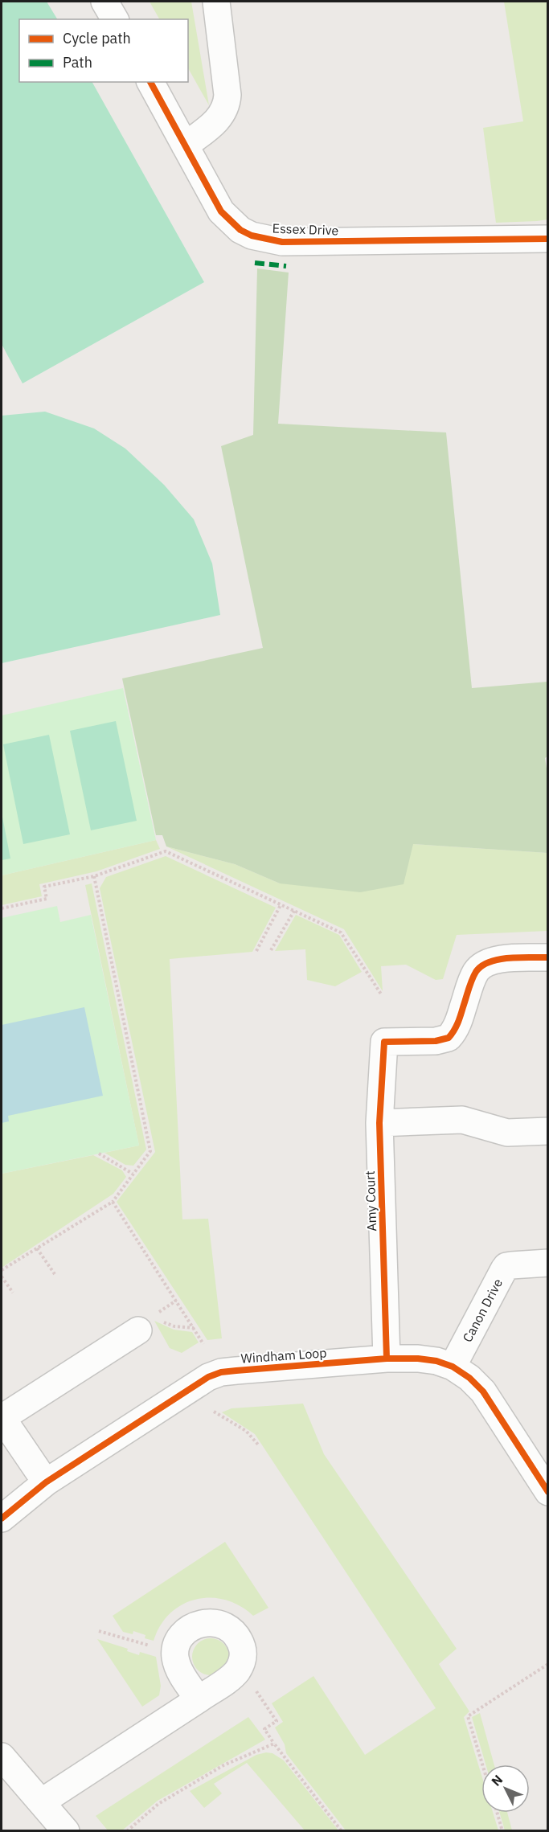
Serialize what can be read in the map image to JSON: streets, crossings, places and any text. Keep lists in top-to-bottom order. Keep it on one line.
{"streets":{"street":["Essex Drive","Amy Court","Canon Drive","Windham Loop"]},"crossings":[["Amy Court","Windham Loop"],["Canon Drive","Windham Loop"]],"legend":["Cycle path","Path"],"north":"top left"}
